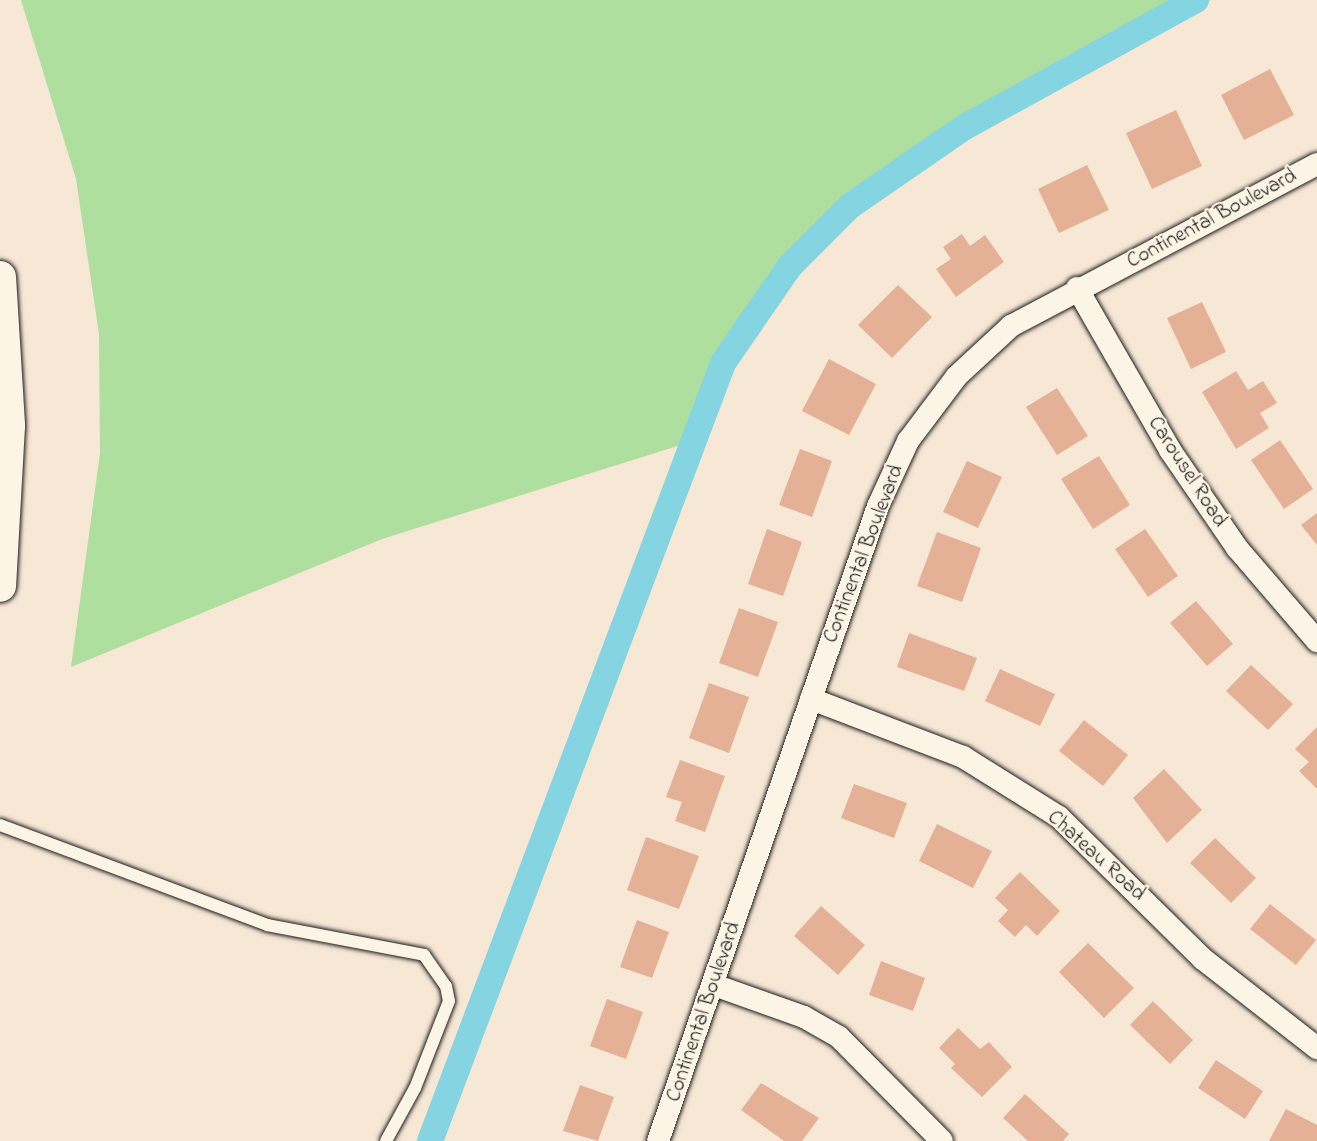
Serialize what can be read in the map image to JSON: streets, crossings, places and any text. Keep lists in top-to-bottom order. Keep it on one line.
{"streets":{"street":["Continental Boulevard","Carousel Road","Chateau Road"]},"crossings":[["Continental Boulevard","Carousel Road"],["Continental Boulevard","Chateau Road"]]}
